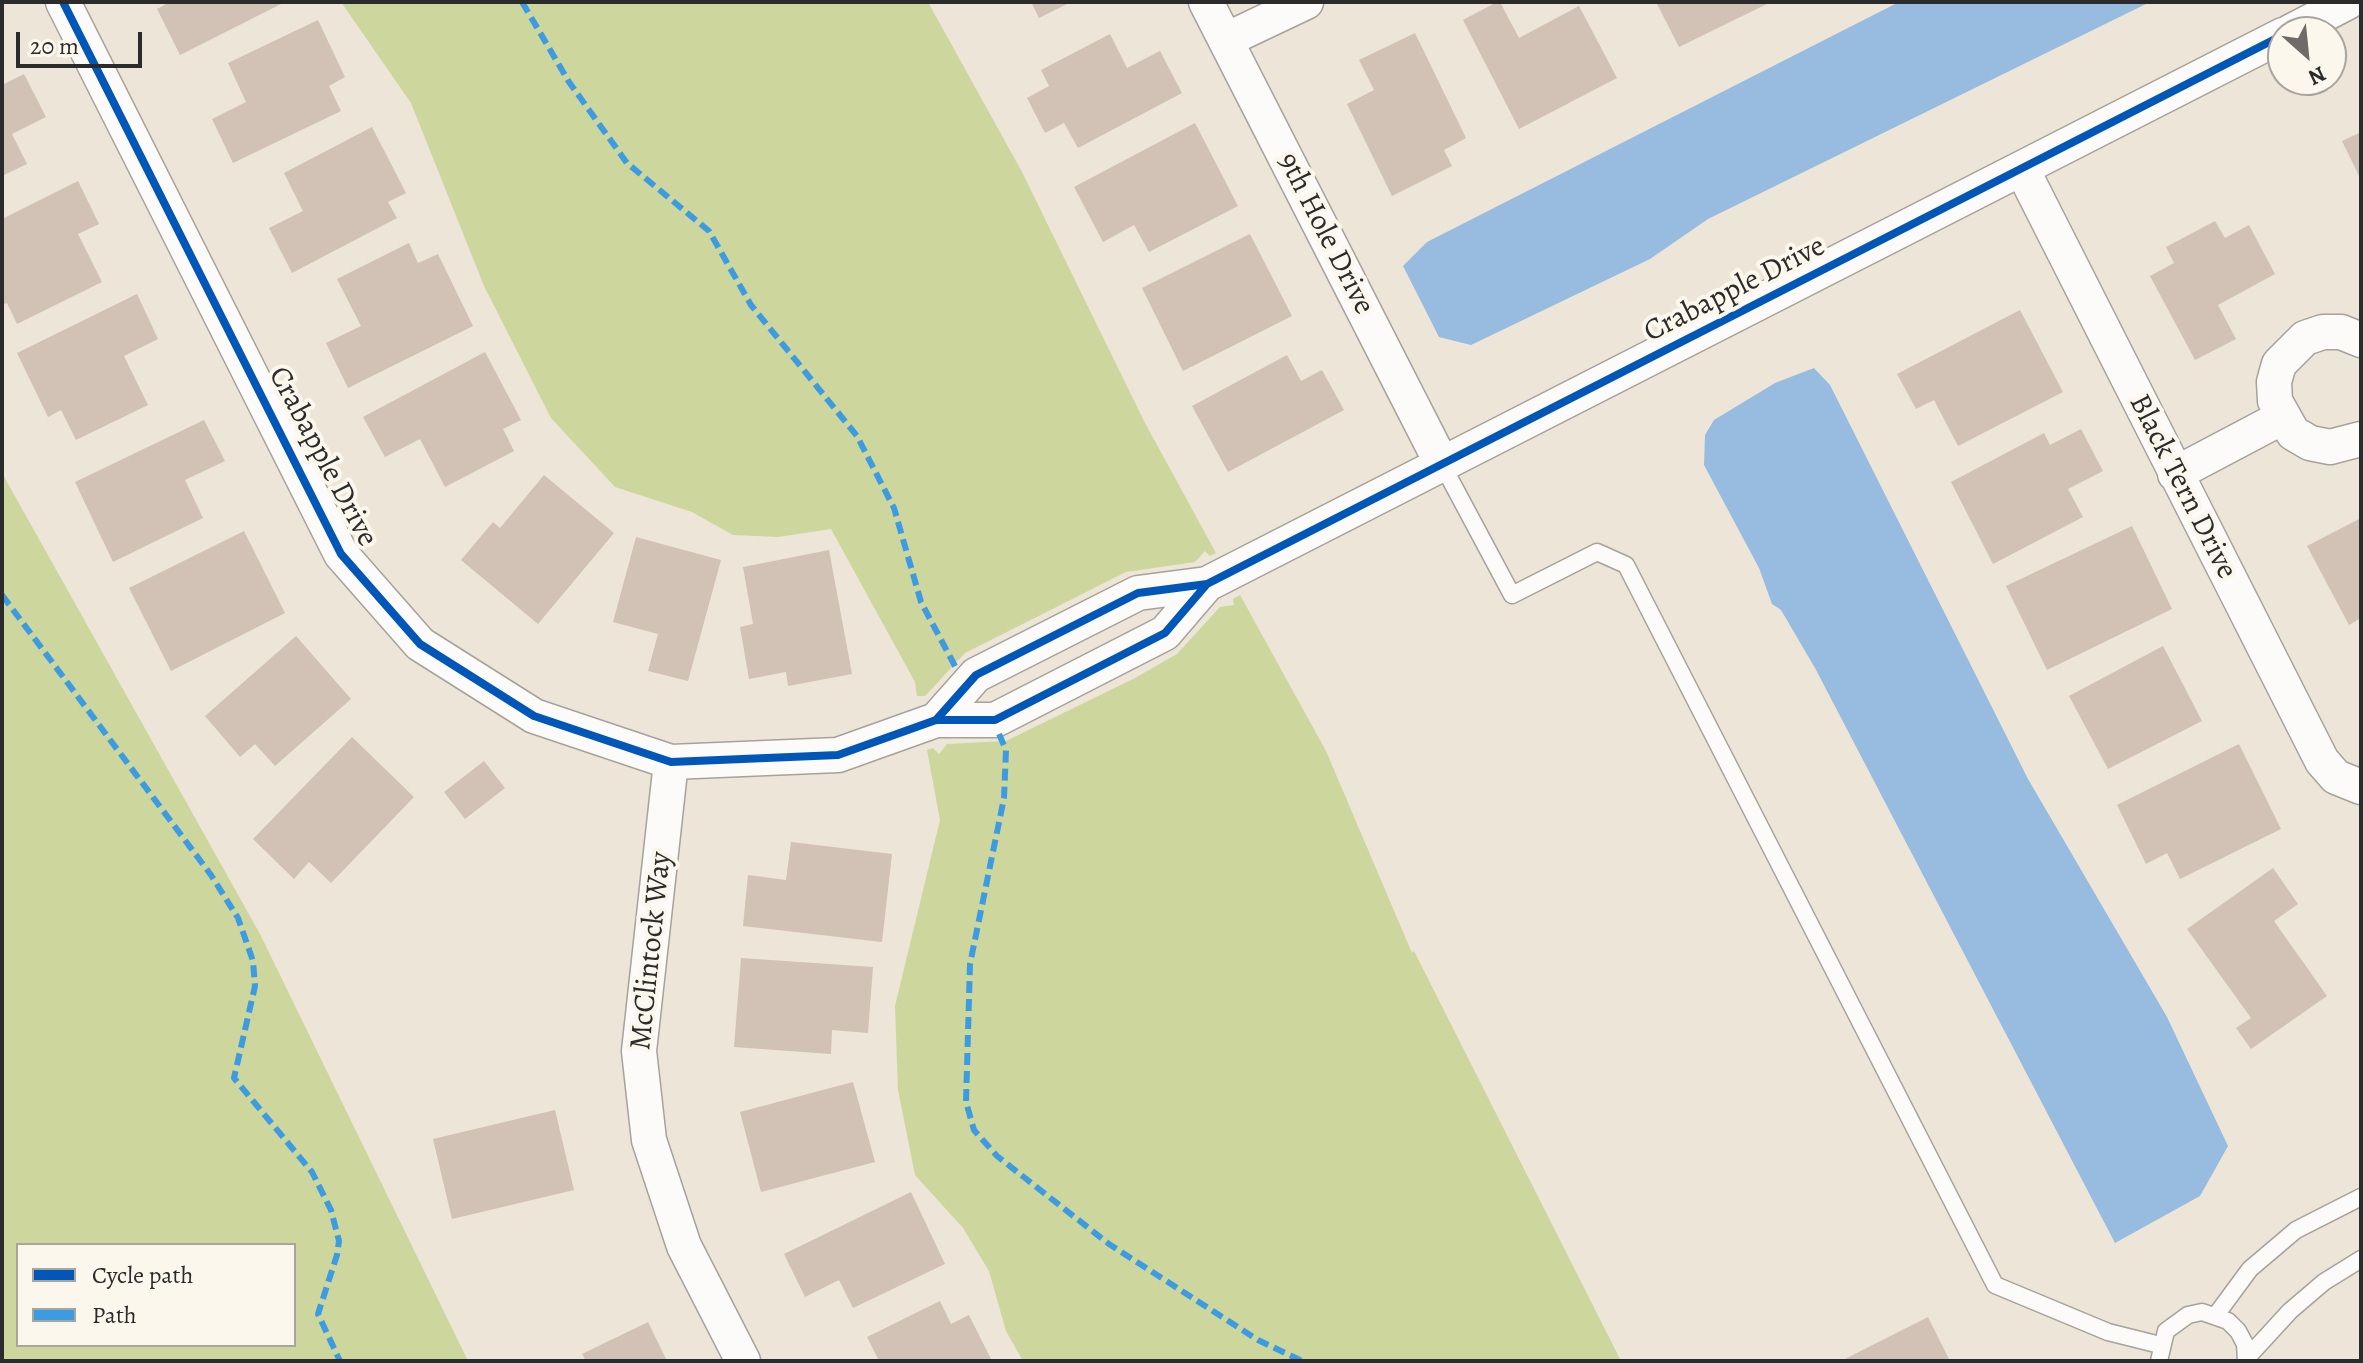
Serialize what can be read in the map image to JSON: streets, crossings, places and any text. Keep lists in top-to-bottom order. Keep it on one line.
{"streets":{"street":["9th Hole Drive","Crabapple Drive","Black Tern Drive","McClintock Way"]},"crossings":[["9th Hole Drive","Crabapple Drive"],["Crabapple Drive","Black Tern Drive"],["Crabapple Drive","McClintock Way"]],"legend":["Cycle path","Path"],"scale_bar":"20 m","north":"bottom right"}
